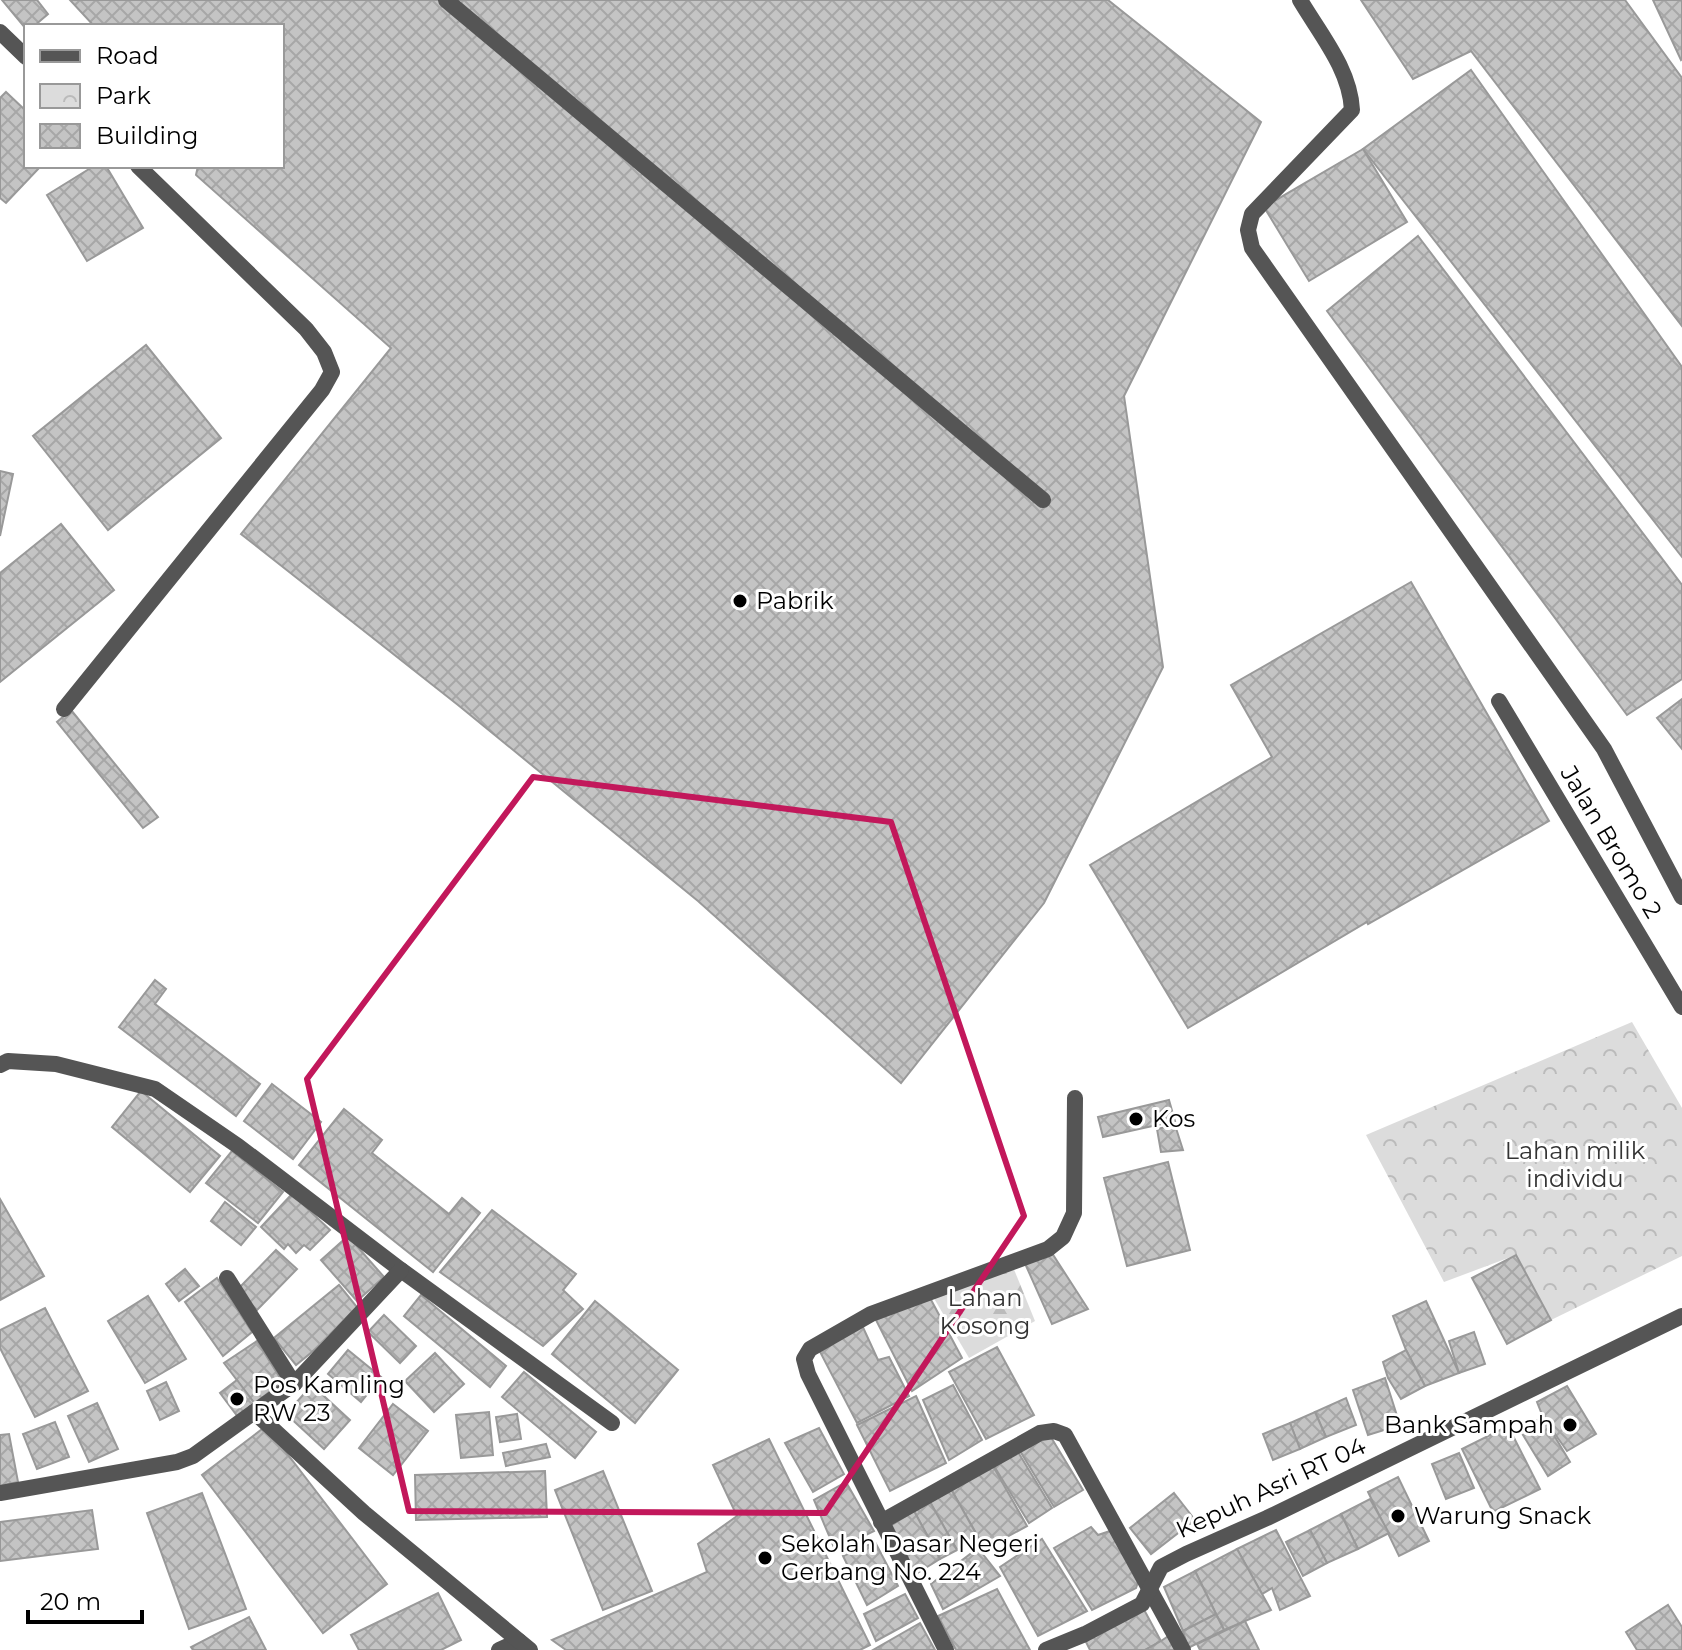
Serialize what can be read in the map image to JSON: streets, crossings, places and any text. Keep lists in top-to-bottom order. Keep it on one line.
{"streets":{"street":["Jalan Bromo 2","Kepuh Asri RT 04"]},"parks":["Lahan milik individu","Lahan Kosong"],"places":["Pabrik","Kos","Pos Kamling RW 23","Bank Sampah","Warung Snack","Sekolah Dasar Negeri Gerbang No. 224"],"legend":["Road","Park","Building"],"scale_bar":"20 m"}
